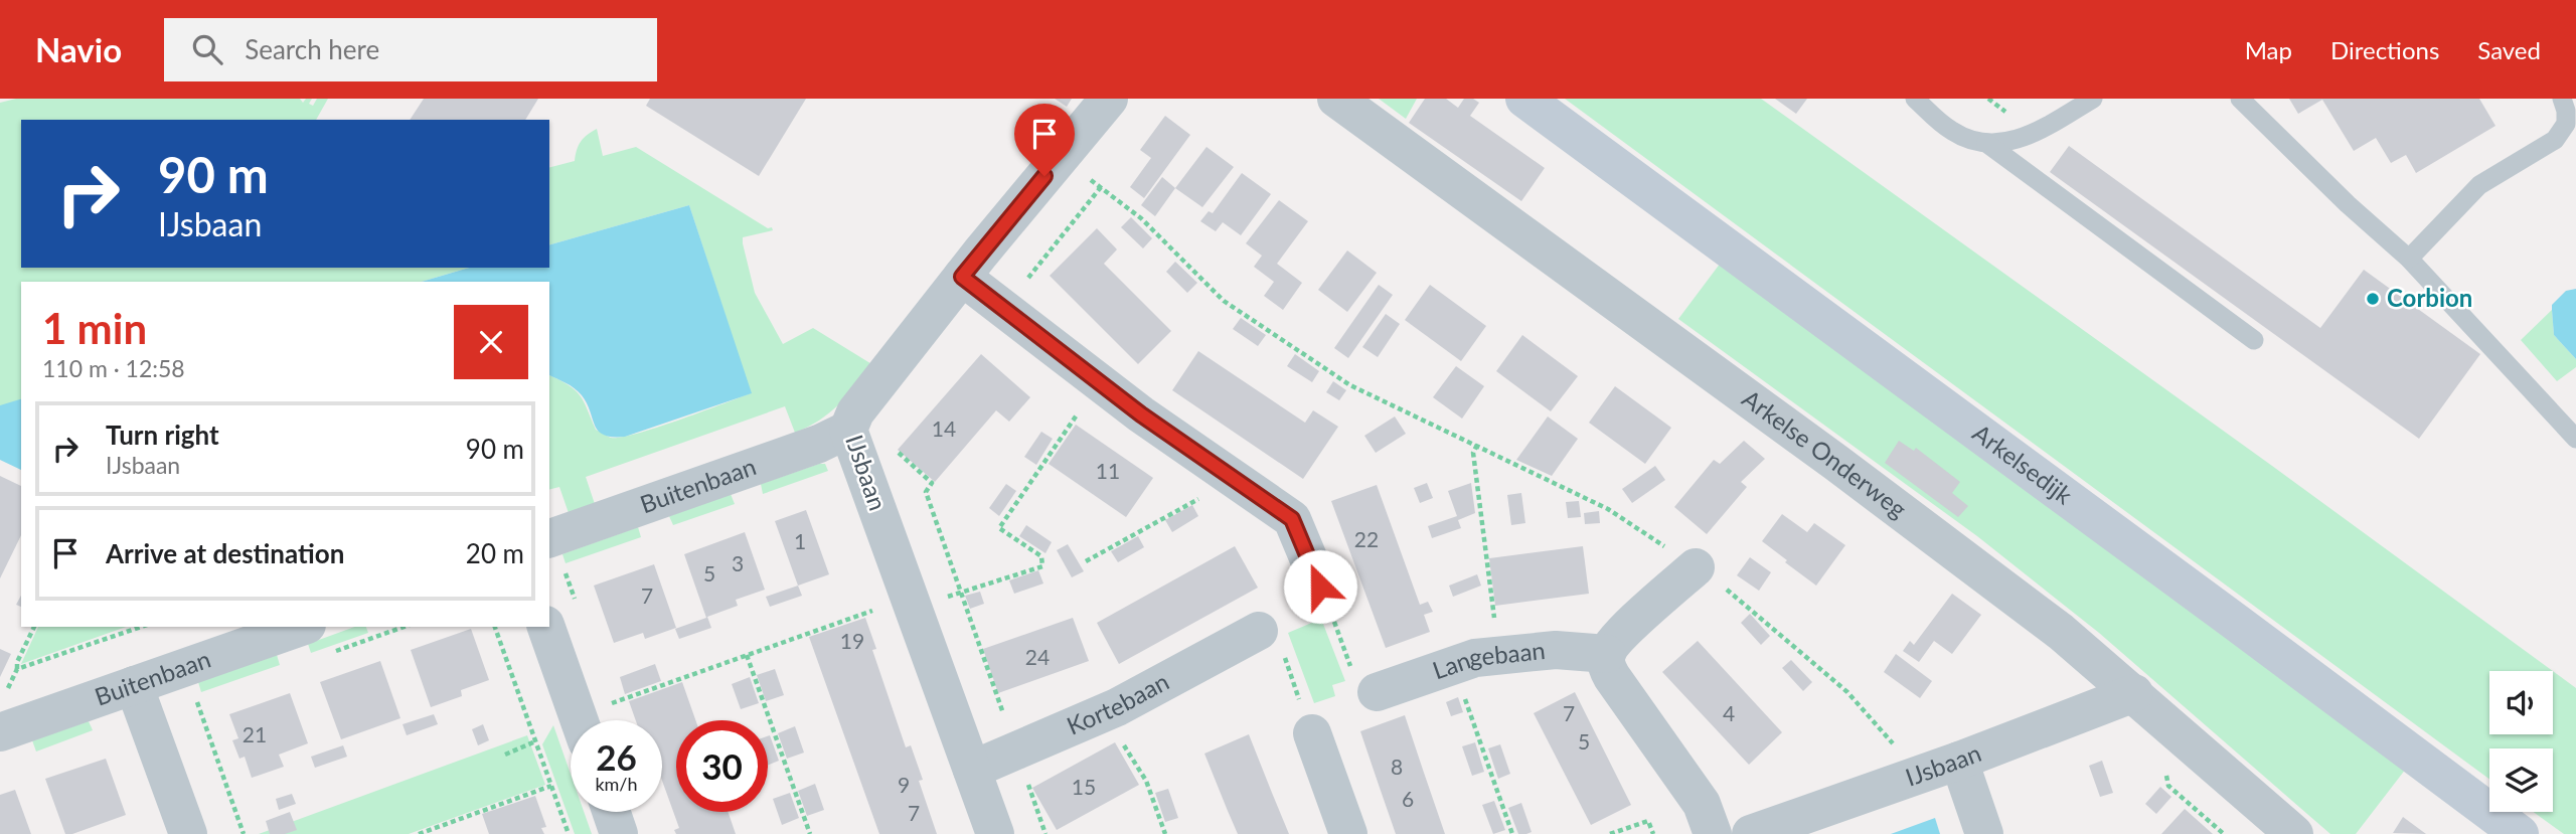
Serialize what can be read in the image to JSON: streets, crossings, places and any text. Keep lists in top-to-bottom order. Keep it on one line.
{"streets":{"main road":["Arkelsedijk"],"street":["Arkelse Onderweg","IJsbaan","Buitenbaan","Langebaan","Kortebaan"]},"crossings":[["Arkelse Onderweg","IJsbaan"],["IJsbaan","Buitenbaan"],["IJsbaan","Kortebaan"]],"places":["Corbion"],"house_numbers":["14","11","22","1","3","5","7","19","24","7","4","21","5","8","9","15","6","7"],"page":{"header":"Navio","search":"Search here","nav":["Map","Directions","Saved"],"turn":["90 m","IJsbaan"],"heading":["1 min","110 m · 12:58"],"list":[{"name":"Turn right","note":"IJsbaan","value":"90 m"},{"name":"Arrive at destination","value":"20 m"}],"speed":"26 km/h","limit":"30"}}
